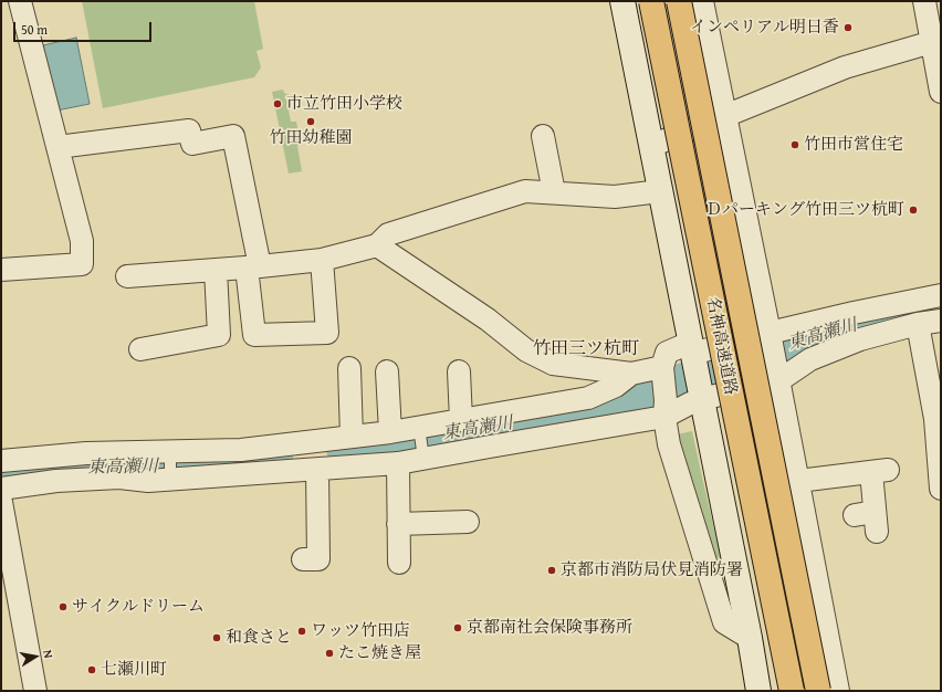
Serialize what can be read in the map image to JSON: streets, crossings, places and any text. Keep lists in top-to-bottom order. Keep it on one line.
{"streets":{"highway":["名神高速道路"]},"districts":["竹田三ツ杭町"],"water":["東高瀬川"],"places":["インペリアル明日香","市立竹田小学校","竹田幼稚園","竹田市営住宅","Ｄパーキング竹田三ツ杭町","京都市消防局伏見消防署","サイクルドリーム","京都南社会保険事務所","ワッツ竹田店","和食さと","たこ焼き屋","七瀬川町"],"scale_bar":"50 m","north":"right"}
